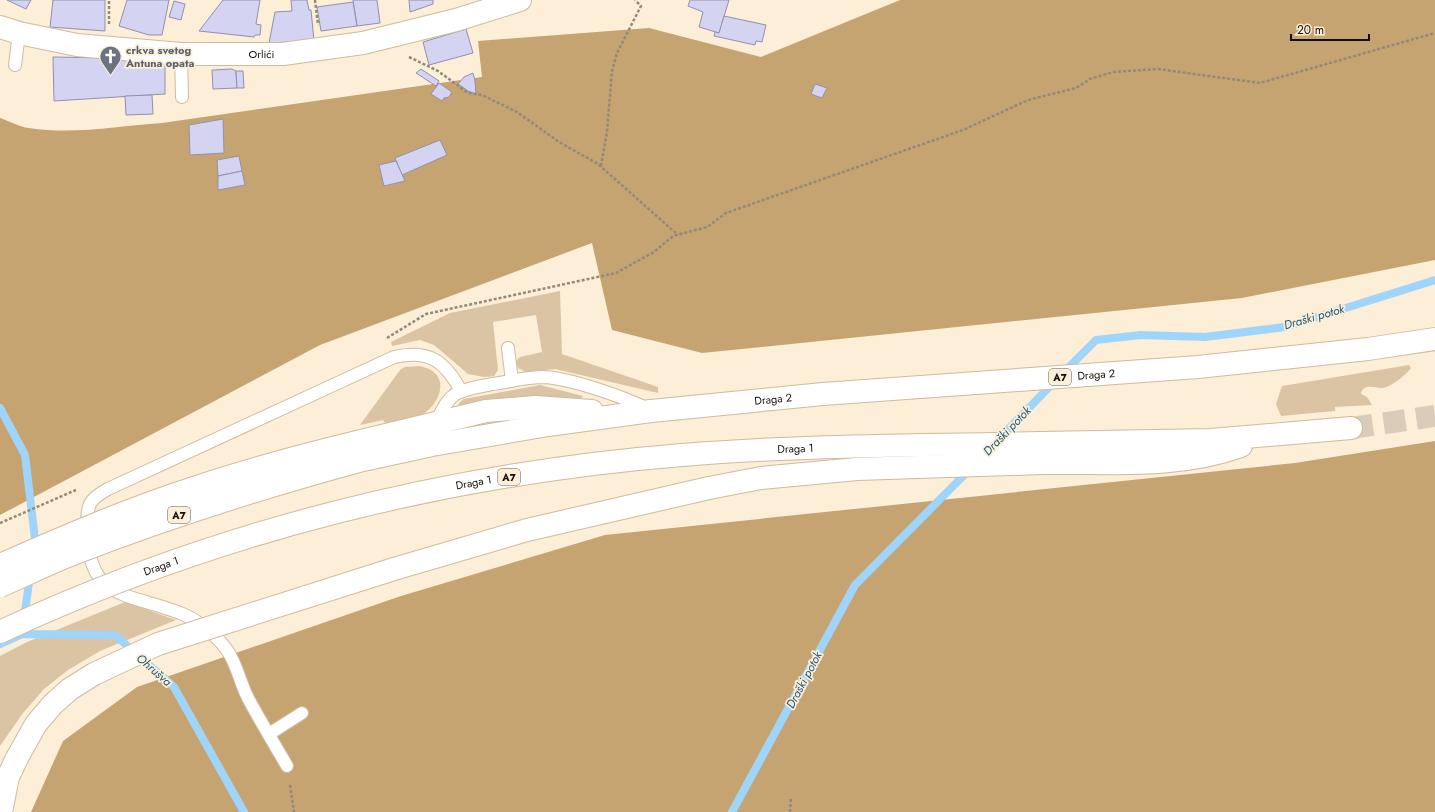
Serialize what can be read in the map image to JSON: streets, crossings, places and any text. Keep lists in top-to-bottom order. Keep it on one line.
{"streets":{"main road":["Orlići","Draga 2","A7","Draga 1"]},"crossings":[["Draga 2","A7"],["A7","Draga 1"]],"water":["Draški potok","Ohrušva"],"places":{"church":["crkva svetog Antuna opata"]},"scale_bar":"20 m"}
